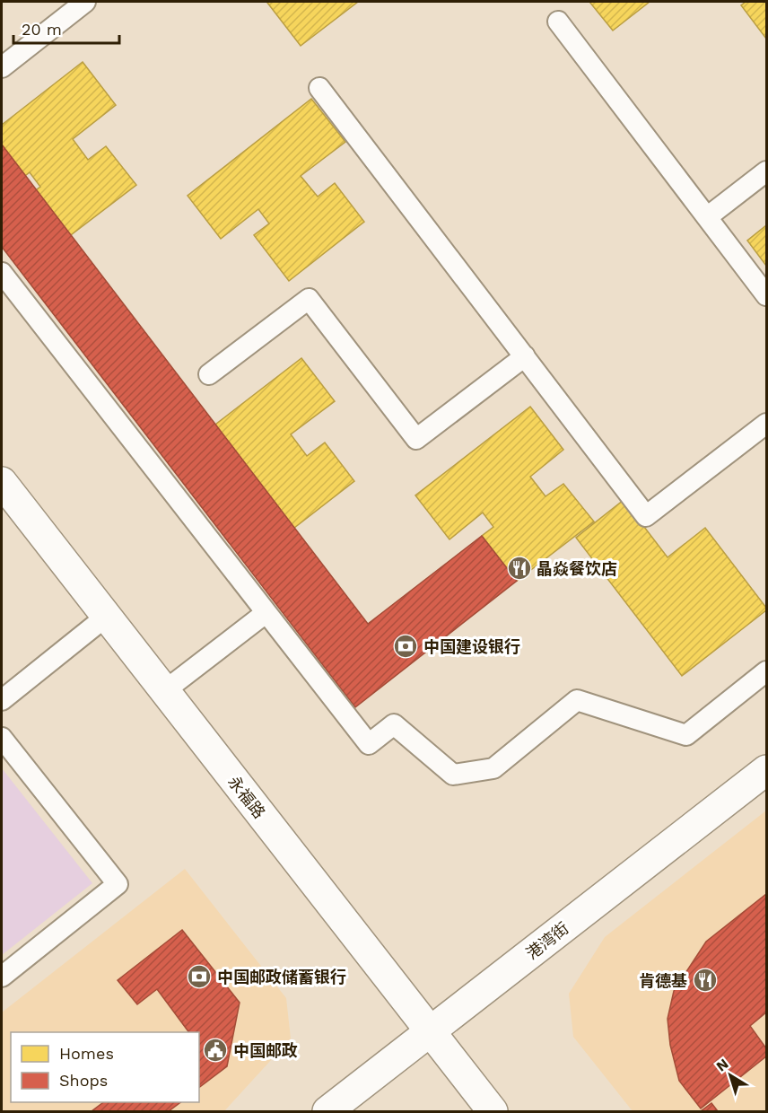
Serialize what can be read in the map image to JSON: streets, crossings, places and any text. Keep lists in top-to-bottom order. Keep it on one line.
{"streets":{"street":["永福路","港湾街"]},"crossings":[["永福路","港湾街"]],"places":{"restaurant":["晶焱餐饮店","肯德基"],"bank":["中国建设银行","中国邮政储蓄银行"],"public building":["中国邮政"]},"legend":["Homes","Shops"],"scale_bar":"20 m","north":"top left"}
